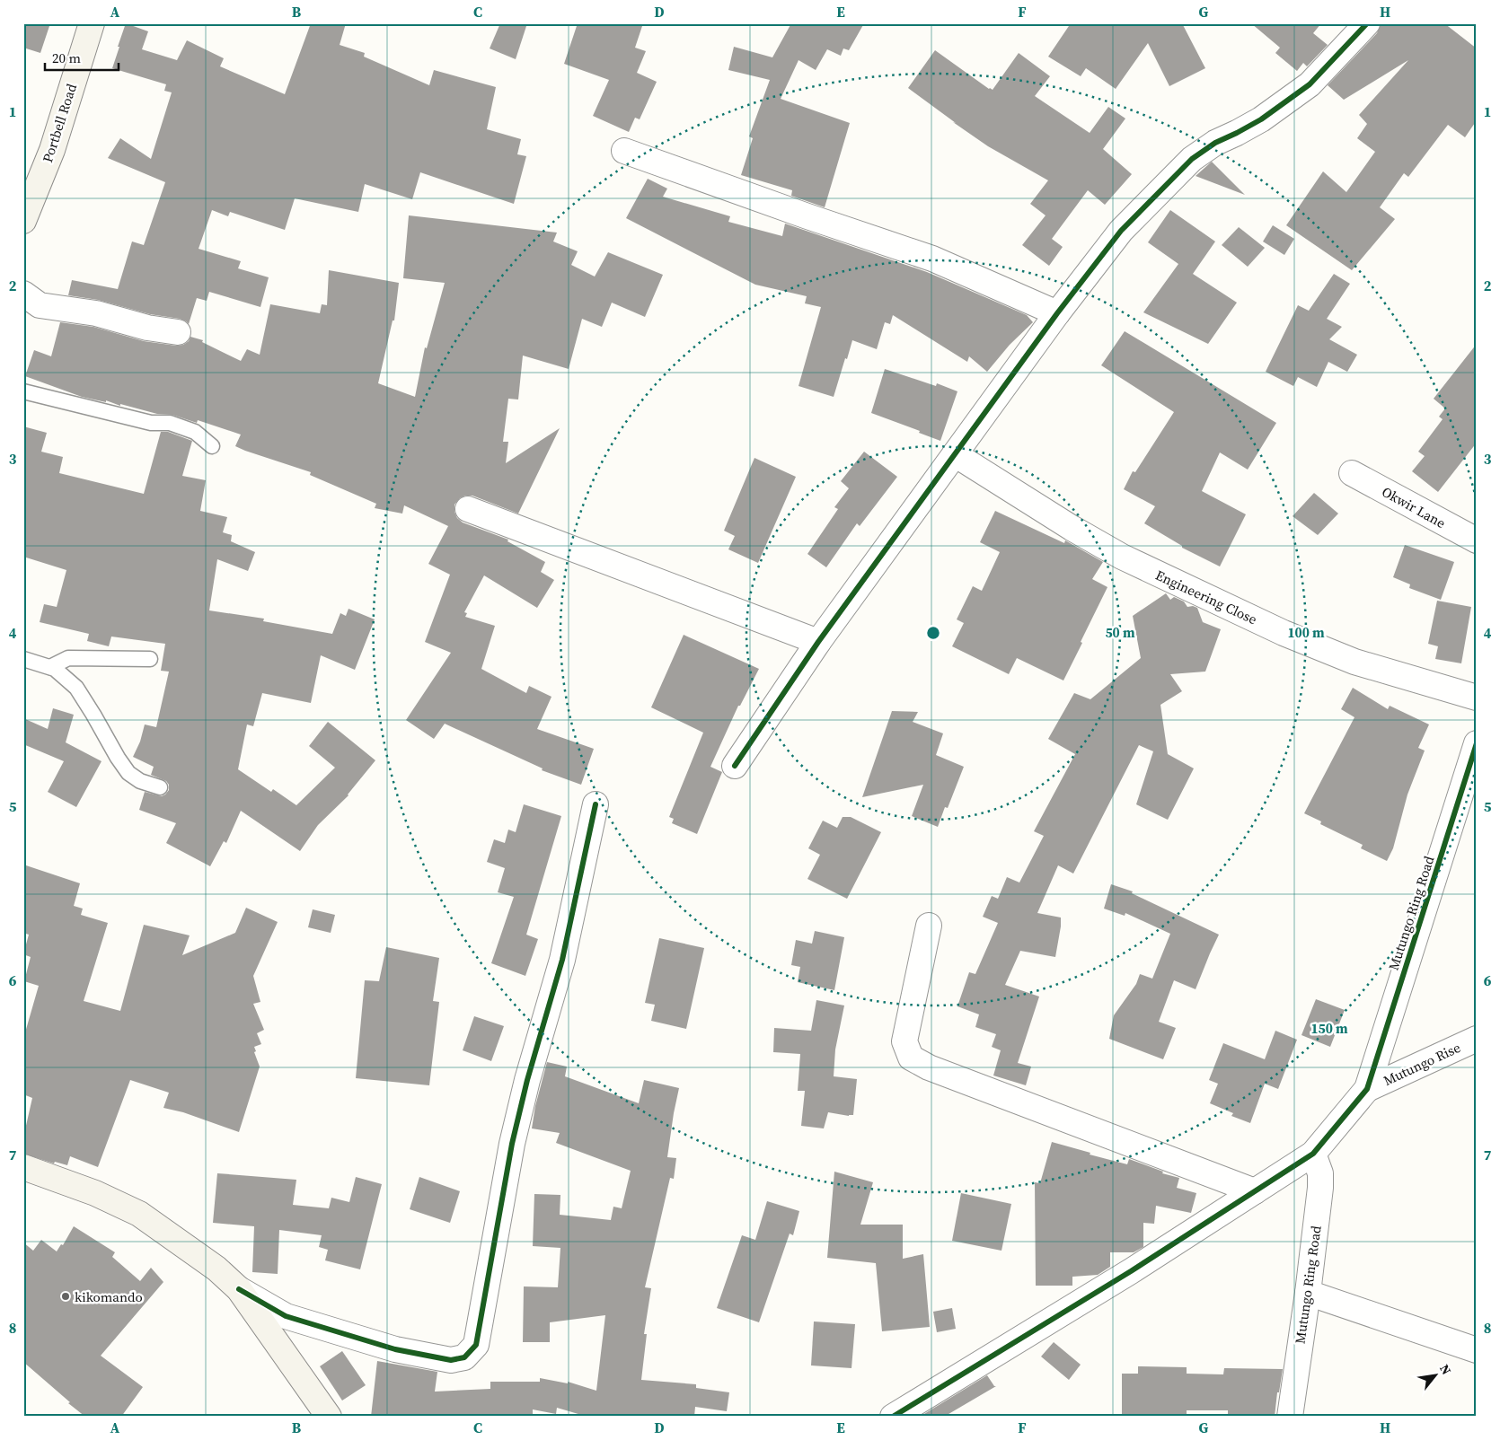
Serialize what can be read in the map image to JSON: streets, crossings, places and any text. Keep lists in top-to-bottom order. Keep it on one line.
{"streets":{"street":["Portbell Road","Okwir Lane","Engineering Close","Mutungo Ring Road","Mutungo Rise"]},"crossings":[["Mutungo Ring Road","Mutungo Rise"]],"places":["kikomando"],"scale_bar":"20 m","north":"top right","grid":{"columns":["A","B","C","D","E","F","G","H"],"rows":["1","2","3","4","5","6","7","8"]},"rings":["50 m","100 m","150 m"]}
